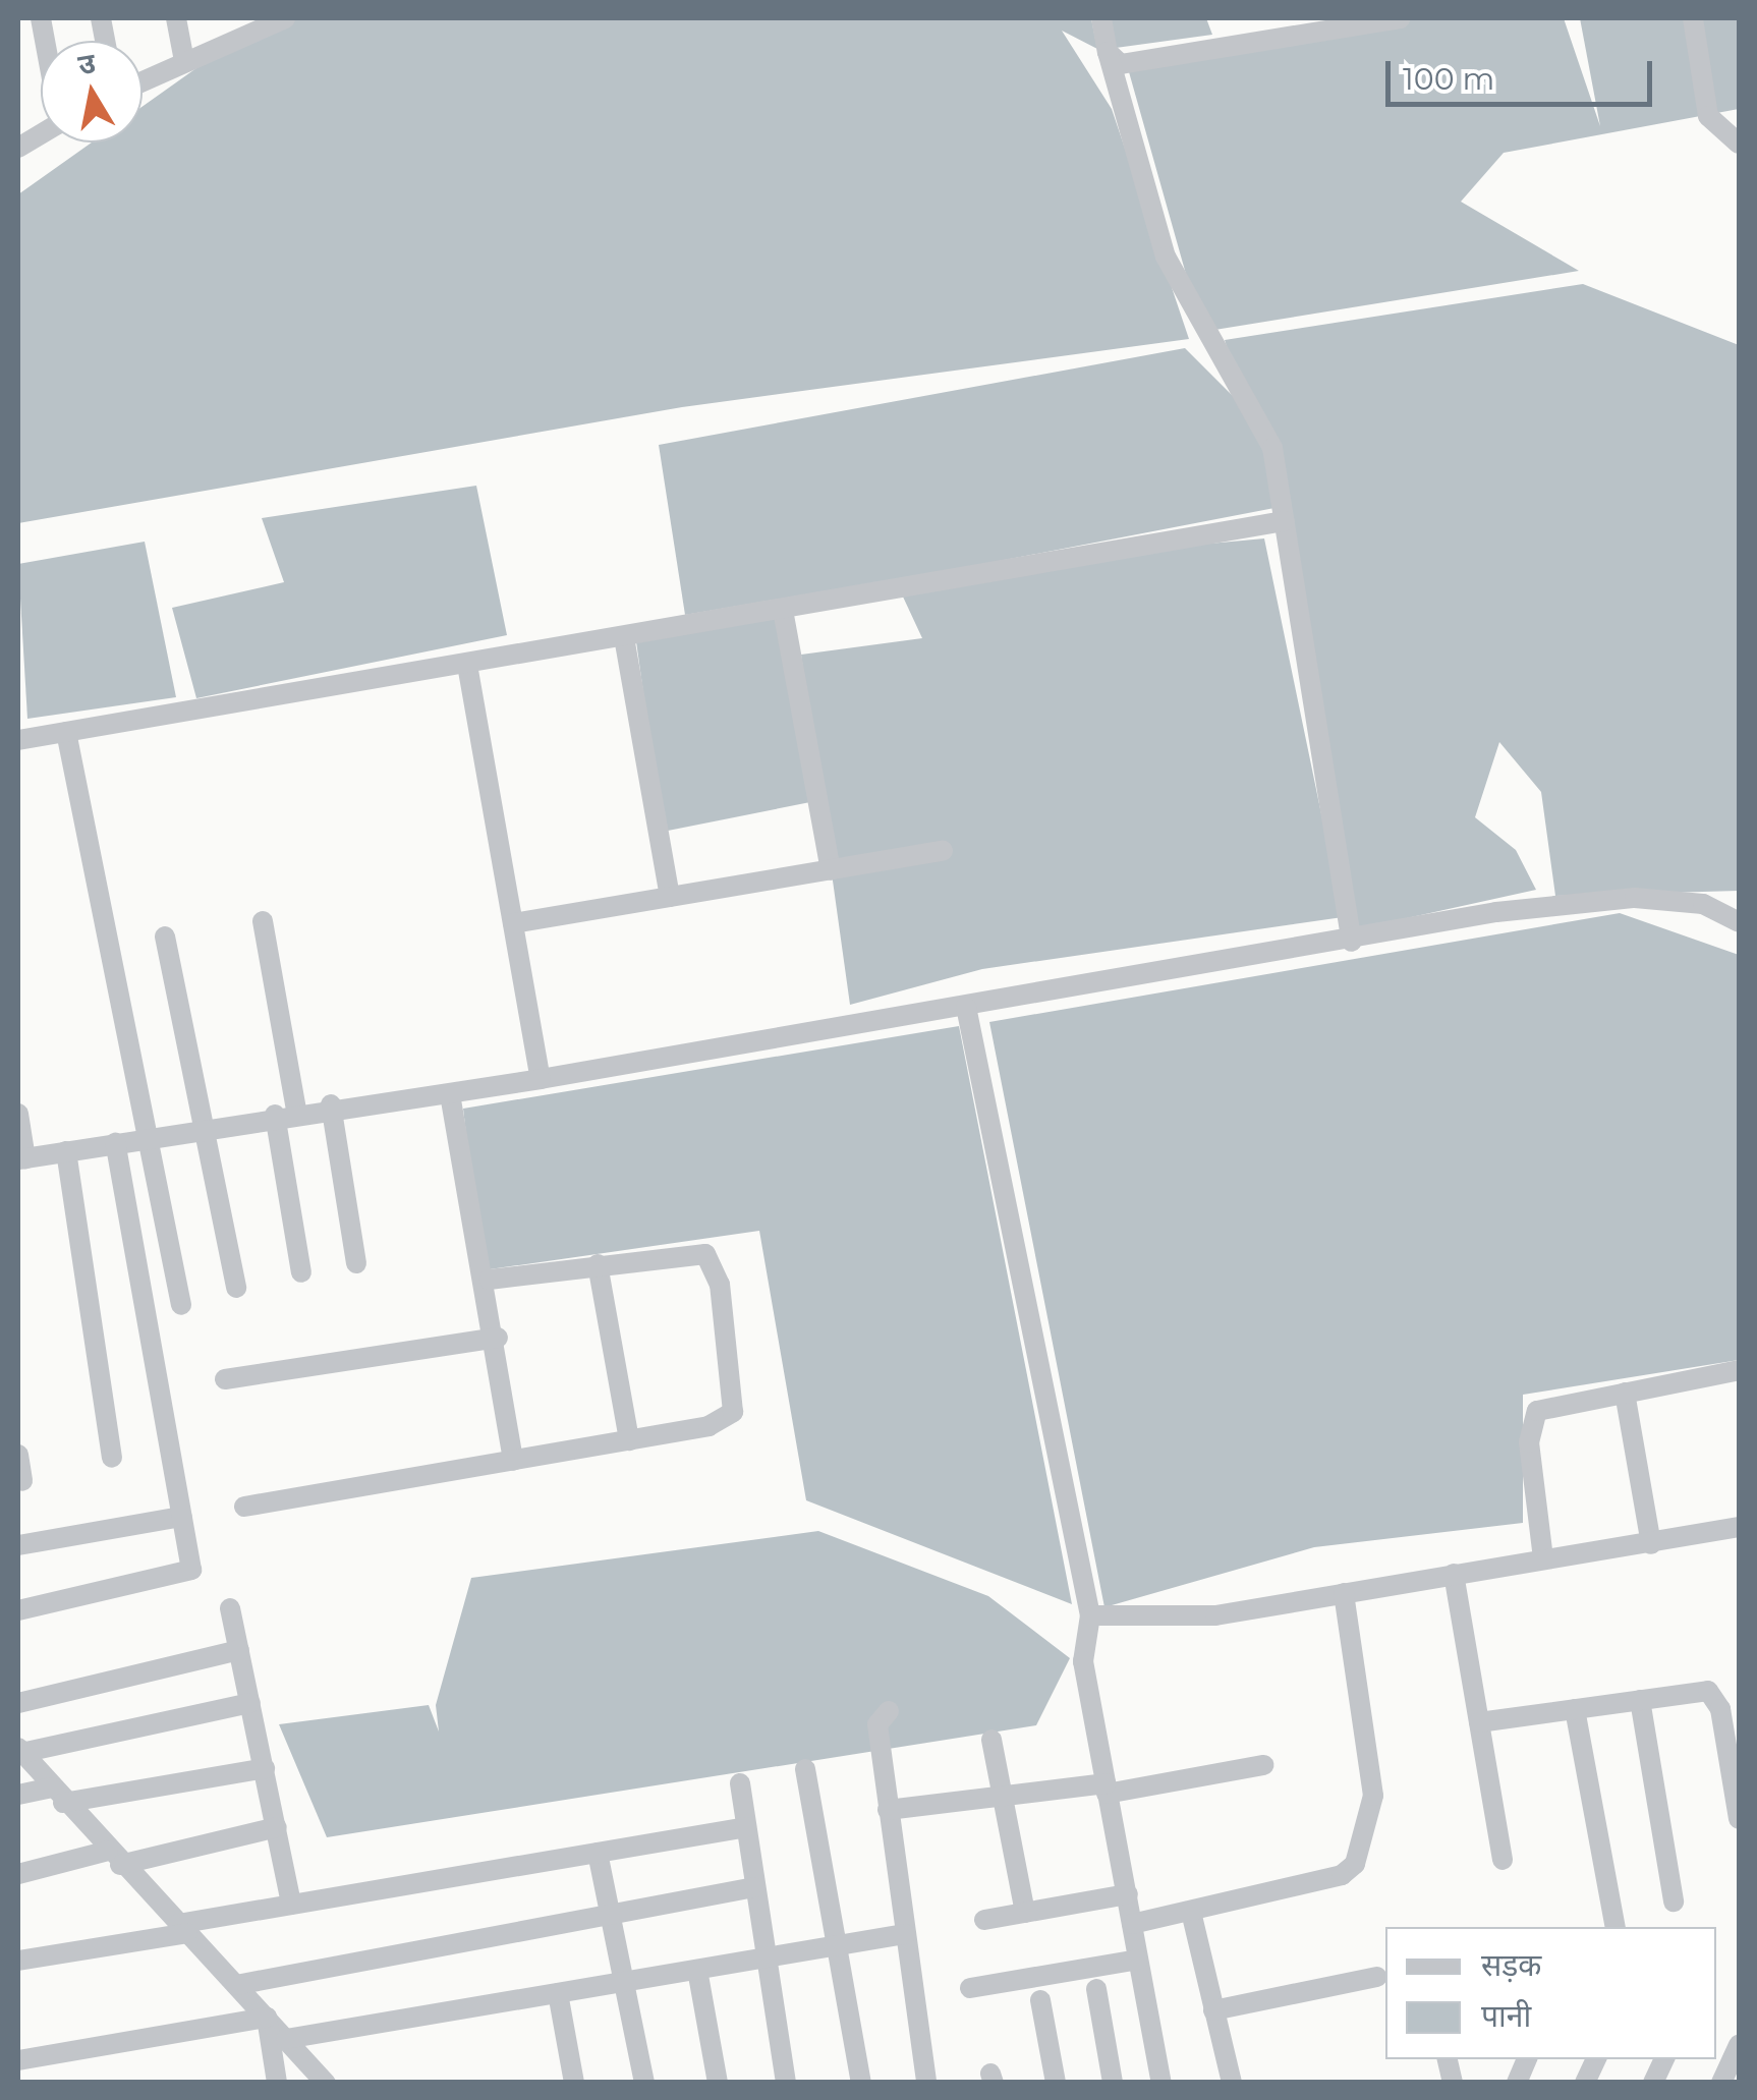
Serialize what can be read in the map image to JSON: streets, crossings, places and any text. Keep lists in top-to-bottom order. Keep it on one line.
{"legend":["सड़क","पानी"],"scale_bar":"100 m","north":"top"}
